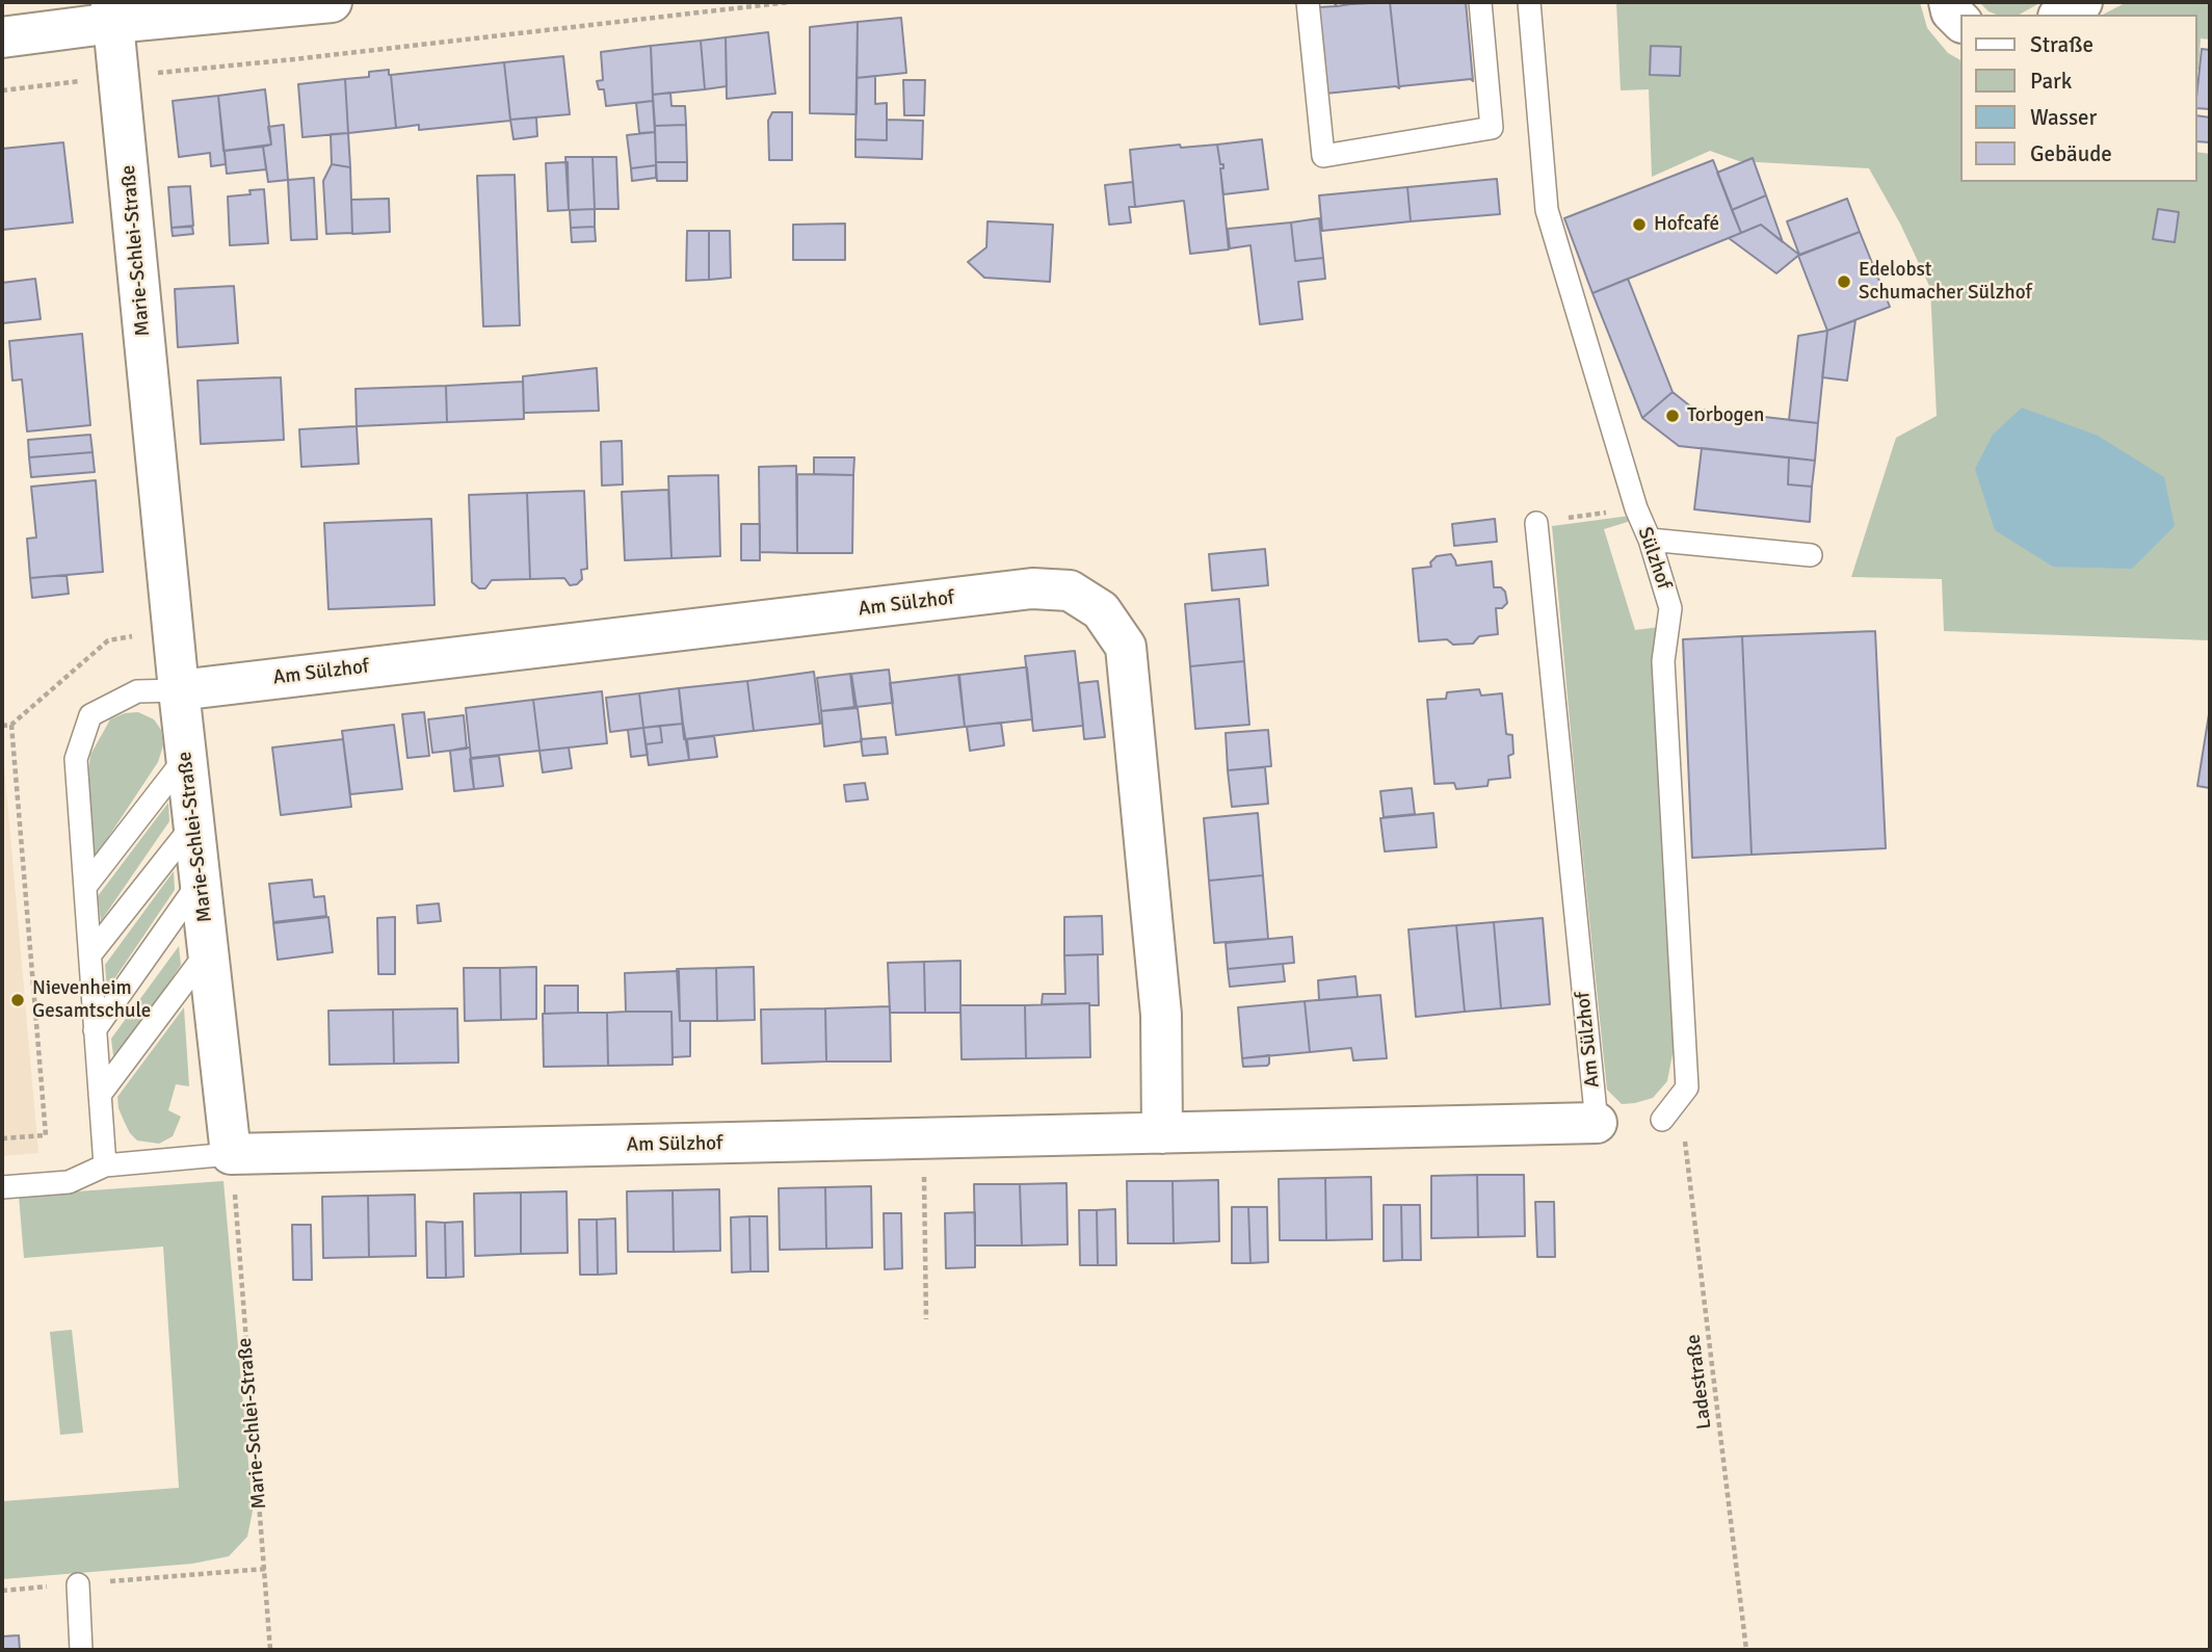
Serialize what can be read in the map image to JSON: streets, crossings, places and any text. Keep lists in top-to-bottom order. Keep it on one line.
{"streets":{"street":["Marie-Schlei-Straße","Am Sülzhof"],"lane":["Sülzhof"],"path":["Ladestraße"]},"crossings":[["Marie-Schlei-Straße","Am Sülzhof"],["Sülzhof","Ladestraße"]],"places":["Hofcafé","Edelobst Schumacher Sülzhof","Torbogen","Nievenheim Gesamtschule"],"legend":["Straße","Park","Wasser","Gebäude"]}
